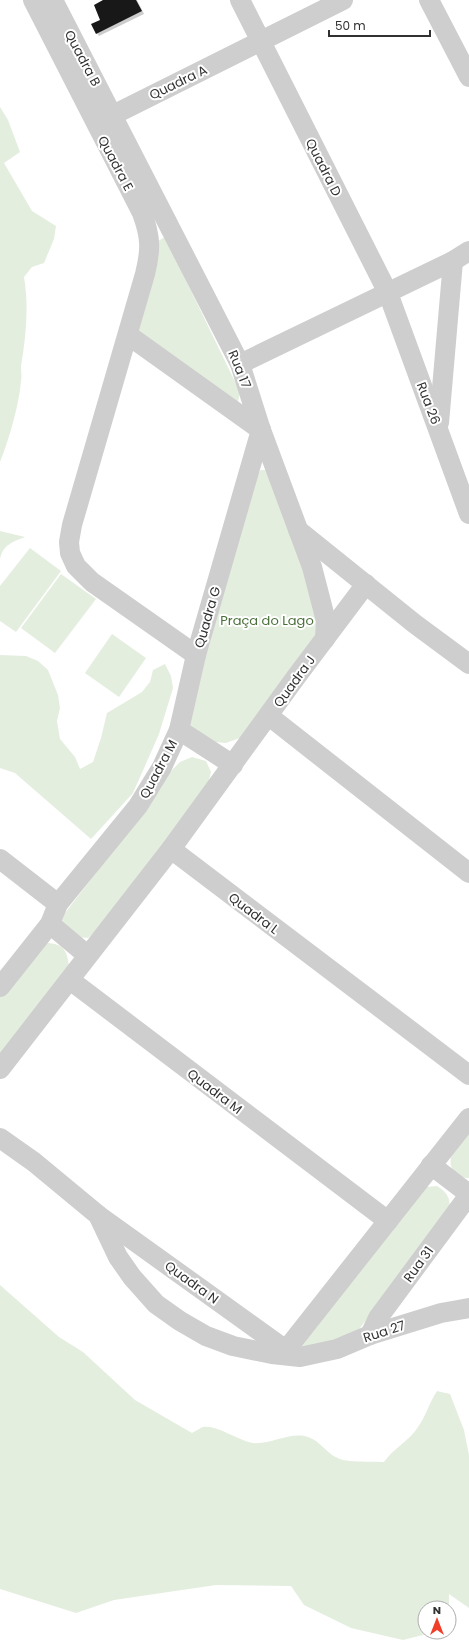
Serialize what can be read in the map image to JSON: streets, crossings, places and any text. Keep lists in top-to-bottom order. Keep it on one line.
{"streets":{"street":["Quadra B","Quadra A","Quadra E","Quadra D","Rua 17","Rua 26","Quadra G","Quadra J","Quadra M","Quadra L","Rua 31","Quadra N","Rua 27"]},"crossings":[["Quadra B","Quadra A"],["Quadra B","Rua 17"],["Quadra A","Quadra E"],["Quadra A","Quadra D"],["Quadra A","Rua 17"],["Quadra E","Quadra G"],["Quadra D","Rua 26"],["Rua 17","Quadra G"],["Rua 17","Quadra J"],["Quadra G","Quadra M"],["Rua 31","Rua 27"],["Quadra N","Rua 27"]],"parks":["Praça do Lago"],"scale_bar":"50 m","north":"top"}
